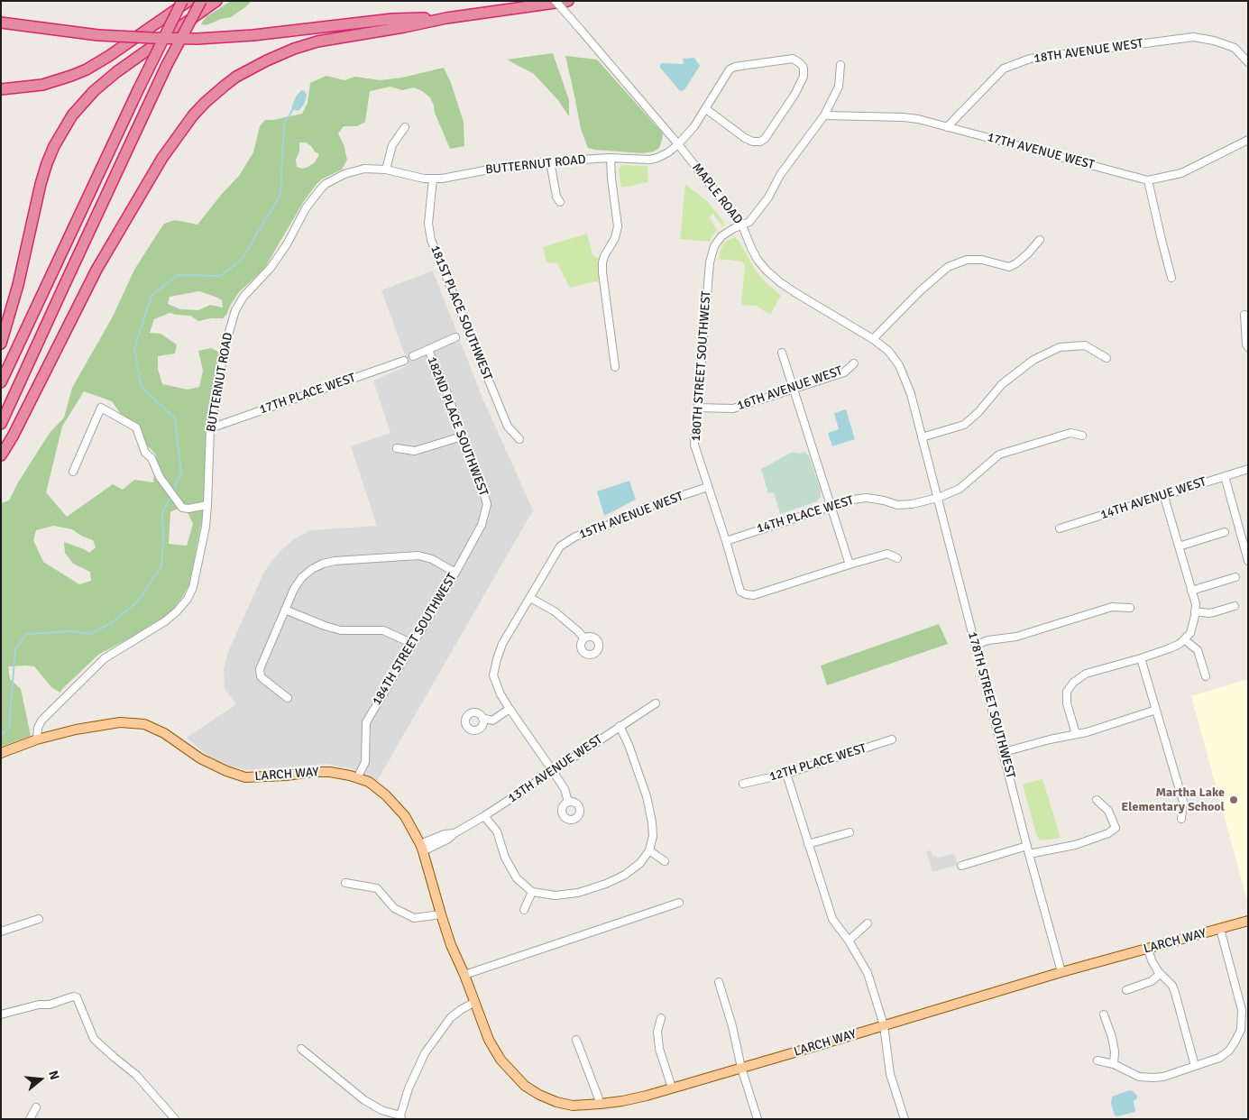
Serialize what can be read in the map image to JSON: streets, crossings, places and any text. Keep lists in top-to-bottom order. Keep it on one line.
{"streets":{"main road":["LARCH WAY"],"street":["18TH AVENUE WEST","17TH AVENUE WEST","BUTTERNUT ROAD","MAPLE ROAD","181ST PLACE SOUTHWEST","180TH STREET SOUTHWEST","16TH AVENUE WEST","17TH PLACE WEST","182ND PLACE SOUTHWEST","14TH AVENUE WEST","14TH PLACE WEST","15TH AVENUE WEST","184TH STREET SOUTHWEST","178TH STREET SOUTHWEST","12TH PLACE WEST","13TH AVENUE WEST"]},"crossings":[["18TH AVENUE WEST","17TH AVENUE WEST"],["BUTTERNUT ROAD","MAPLE ROAD"],["BUTTERNUT ROAD","181ST PLACE SOUTHWEST"],["BUTTERNUT ROAD","17TH PLACE WEST"],["BUTTERNUT ROAD","LARCH WAY"],["MAPLE ROAD","180TH STREET SOUTHWEST"],["MAPLE ROAD","178TH STREET SOUTHWEST"],["180TH STREET SOUTHWEST","16TH AVENUE WEST"],["180TH STREET SOUTHWEST","14TH PLACE WEST"],["180TH STREET SOUTHWEST","15TH AVENUE WEST"],["182ND PLACE SOUTHWEST","184TH STREET SOUTHWEST"],["14TH PLACE WEST","178TH STREET SOUTHWEST"],["15TH AVENUE WEST","13TH AVENUE WEST"],["184TH STREET SOUTHWEST","LARCH WAY"],["178TH STREET SOUTHWEST","LARCH WAY"],["13TH AVENUE WEST","LARCH WAY"]],"places":["Martha Lake Elementary School"],"north":"right"}
